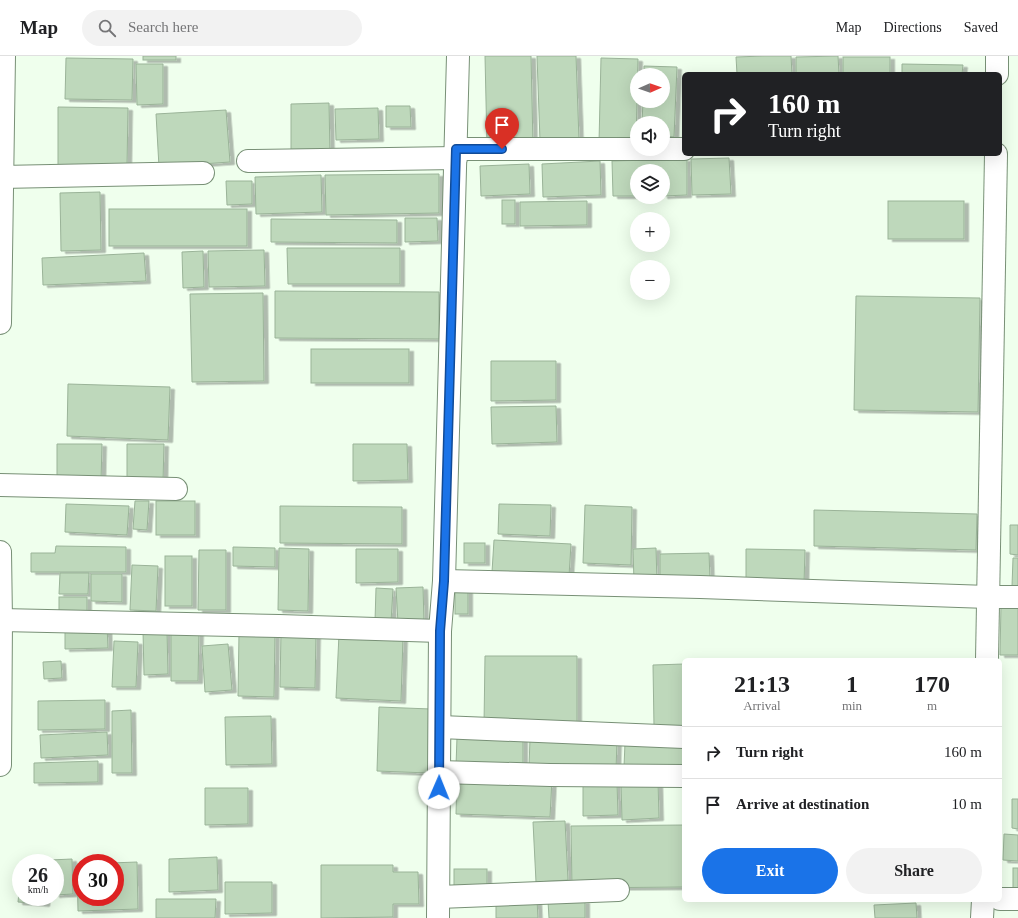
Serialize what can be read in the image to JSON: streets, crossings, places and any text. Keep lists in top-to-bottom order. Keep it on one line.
{"north":"right","page":{"header":"Map","search":"Search here","nav":["Map","Directions","Saved"],"map_buttons":["+","−"],"turn":["160 m","Turn right"],"eta":["21:13","Arrival","1","min","170","m"],"list":[{"name":"Turn right","value":"160 m"},{"name":"Arrive at destination","value":"10 m"}],"buttons":["Exit","Share"],"speed":"26 km/h","limit":"30"}}
